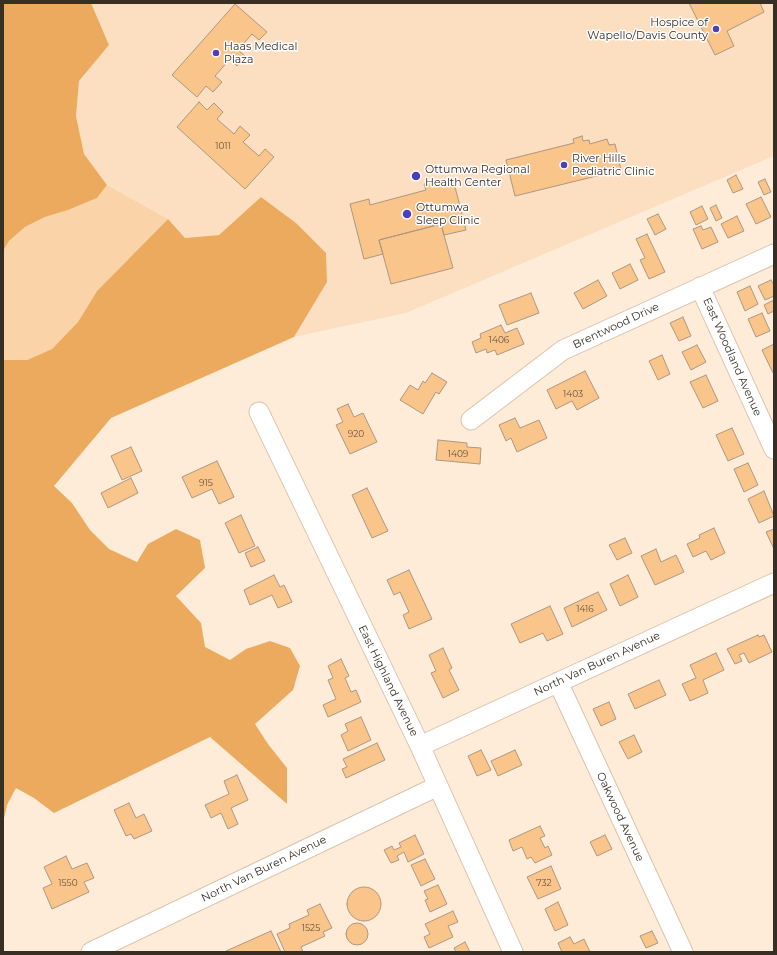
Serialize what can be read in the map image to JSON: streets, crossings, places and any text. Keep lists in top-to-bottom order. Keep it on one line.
{"streets":{"street":["Brentwood Drive","East Woodland Avenue","North Van Buren Avenue","East Highland Avenue","Oakwood Avenue"]},"crossings":[["Brentwood Drive","East Woodland Avenue"],["North Van Buren Avenue","East Highland Avenue"],["North Van Buren Avenue","Oakwood Avenue"]],"places":["Hospice of Wapello/Davis County","Haas Medical Plaza","River Hills Pediatric Clinic","Ottumwa Regional Health Center","Ottumwa Sleep Clinic"],"house_numbers":["1011","1406","1403","920","1409","915","1416","1550","732","1525"]}
